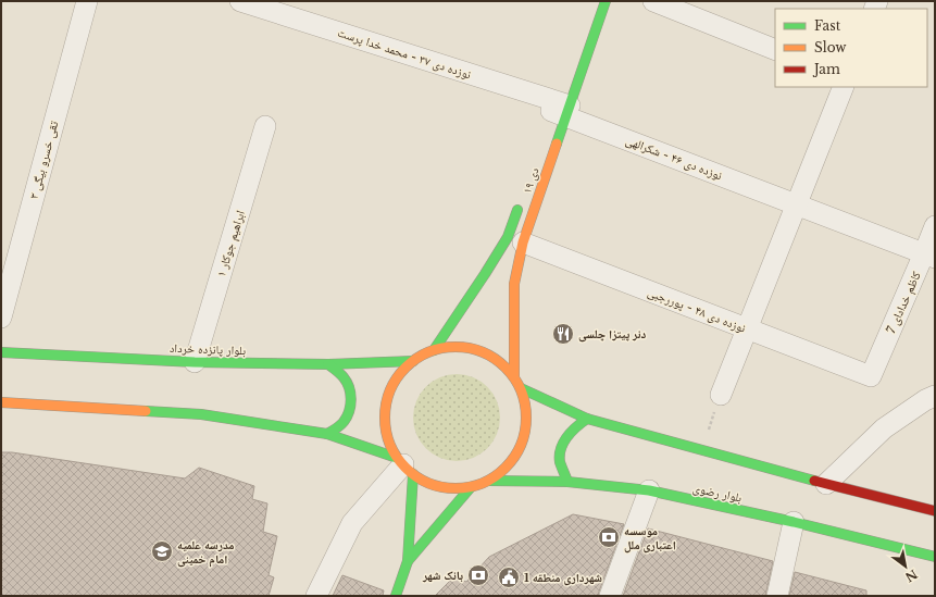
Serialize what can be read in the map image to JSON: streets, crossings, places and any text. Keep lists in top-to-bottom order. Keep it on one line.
{"streets":{"main road":["۱۹ دی","بلوار پانزده خرداد","بلوار رضوی"],"street":["نوزده دی ۳۷ - محمد خدا پرست","نوزده دی ۴۶ - شکرالهی","۳ تقی خسرو بیگی","۱ ابراهیم جوکار","7 کاظم خدادای","نوزده دی ۴۸ - پوررجبی"]},"crossings":[["نوزده دی ۳۷ - محمد خدا پرست","نوزده دی ۴۶ - شکرالهی"],["نوزده دی ۳۷ - محمد خدا پرست","۱۹ دی"],["نوزده دی ۴۶ - شکرالهی","۱۹ دی"],["نوزده دی ۴۶ - شکرالهی","7 کاظم خدادای"],["۱۹ دی","نوزده دی ۴۸ - پوررجبی"],["۱۹ دی","بلوار پانزده خرداد"],["۱۹ دی","بلوار رضوی"],["۱ ابراهیم جوکار","بلوار پانزده خرداد"],["7 کاظم خدادای","نوزده دی ۴۸ - پوررجبی"],["بلوار پانزده خرداد","بلوار رضوی"]],"places":{"restaurant":["دنر پیتزا چلسی"],"bank":["موسسه اعتباری ملل","بانک شهر"],"school or university":["مدرسه علمیه امام خمینی"],"public building":["شهرداری منطقه 1"]},"legend":["Fast","Slow","Jam"],"north":"bottom right"}
